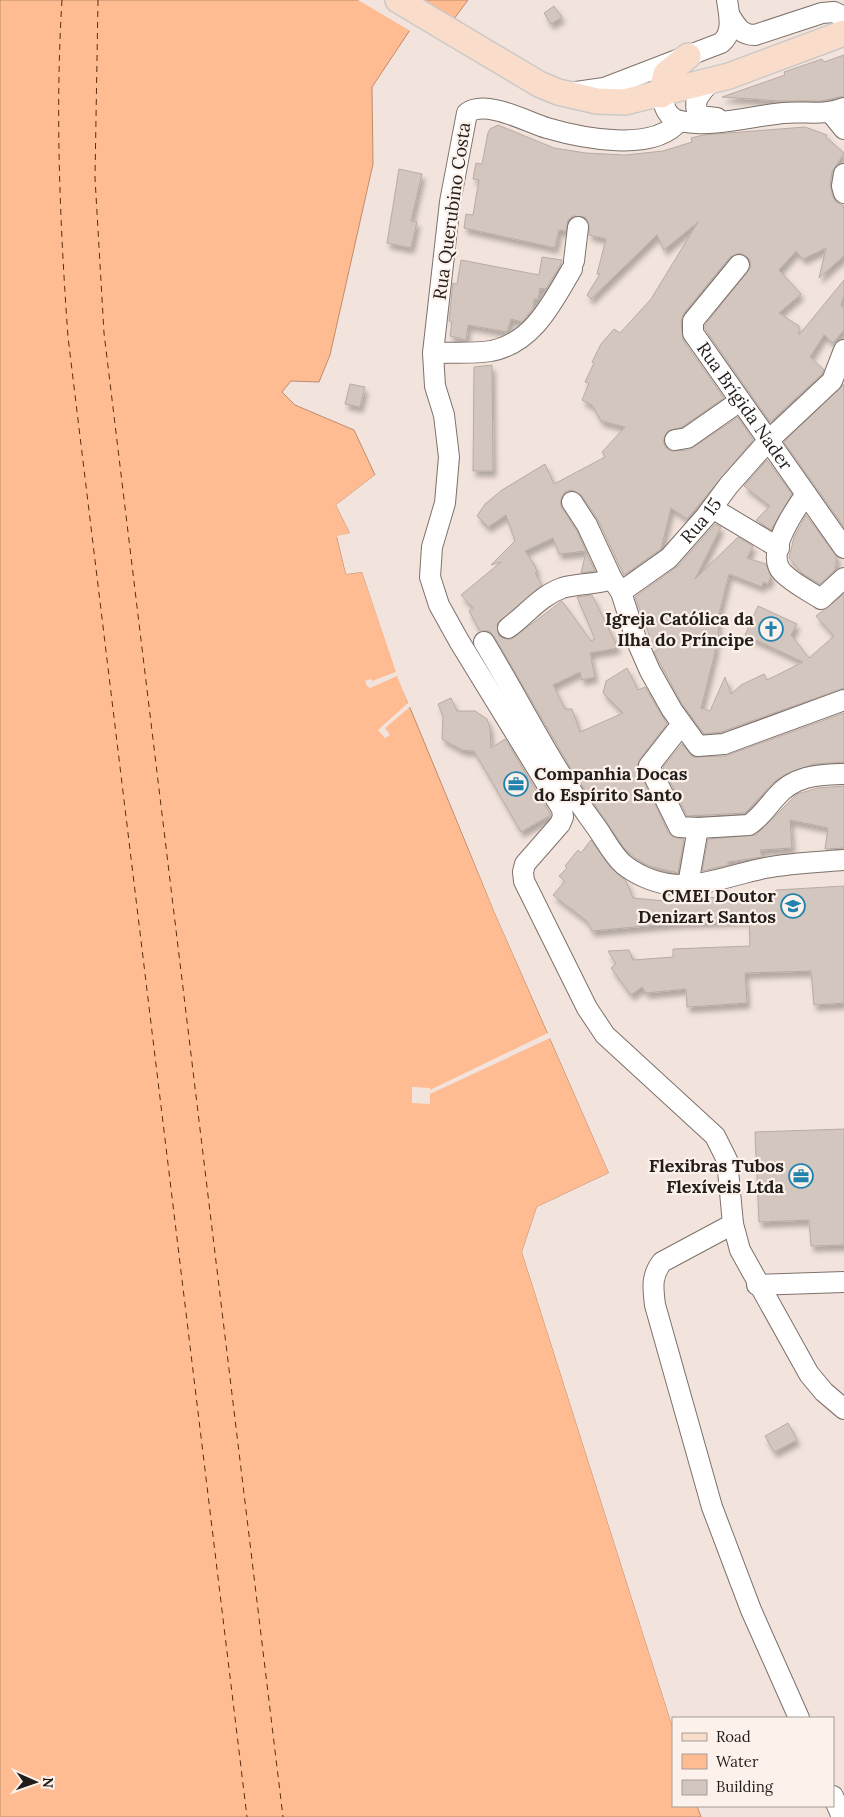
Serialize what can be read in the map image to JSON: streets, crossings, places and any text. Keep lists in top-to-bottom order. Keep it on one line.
{"streets":{"street":["Rua Querubino Costa","Rua Brígida Nader","Rua 15"]},"crossings":[["Rua Brígida Nader","Rua 15"]],"places":{"church":["Igreja Católica da Ilha do Príncipe"],"office":["Companhia Docas do Espírito Santo","Flexibras Tubos Flexíveis Ltda"],"school or university":["CMEI Doutor Denizart Santos"]},"legend":["Road","Water","Building"],"north":"right"}
